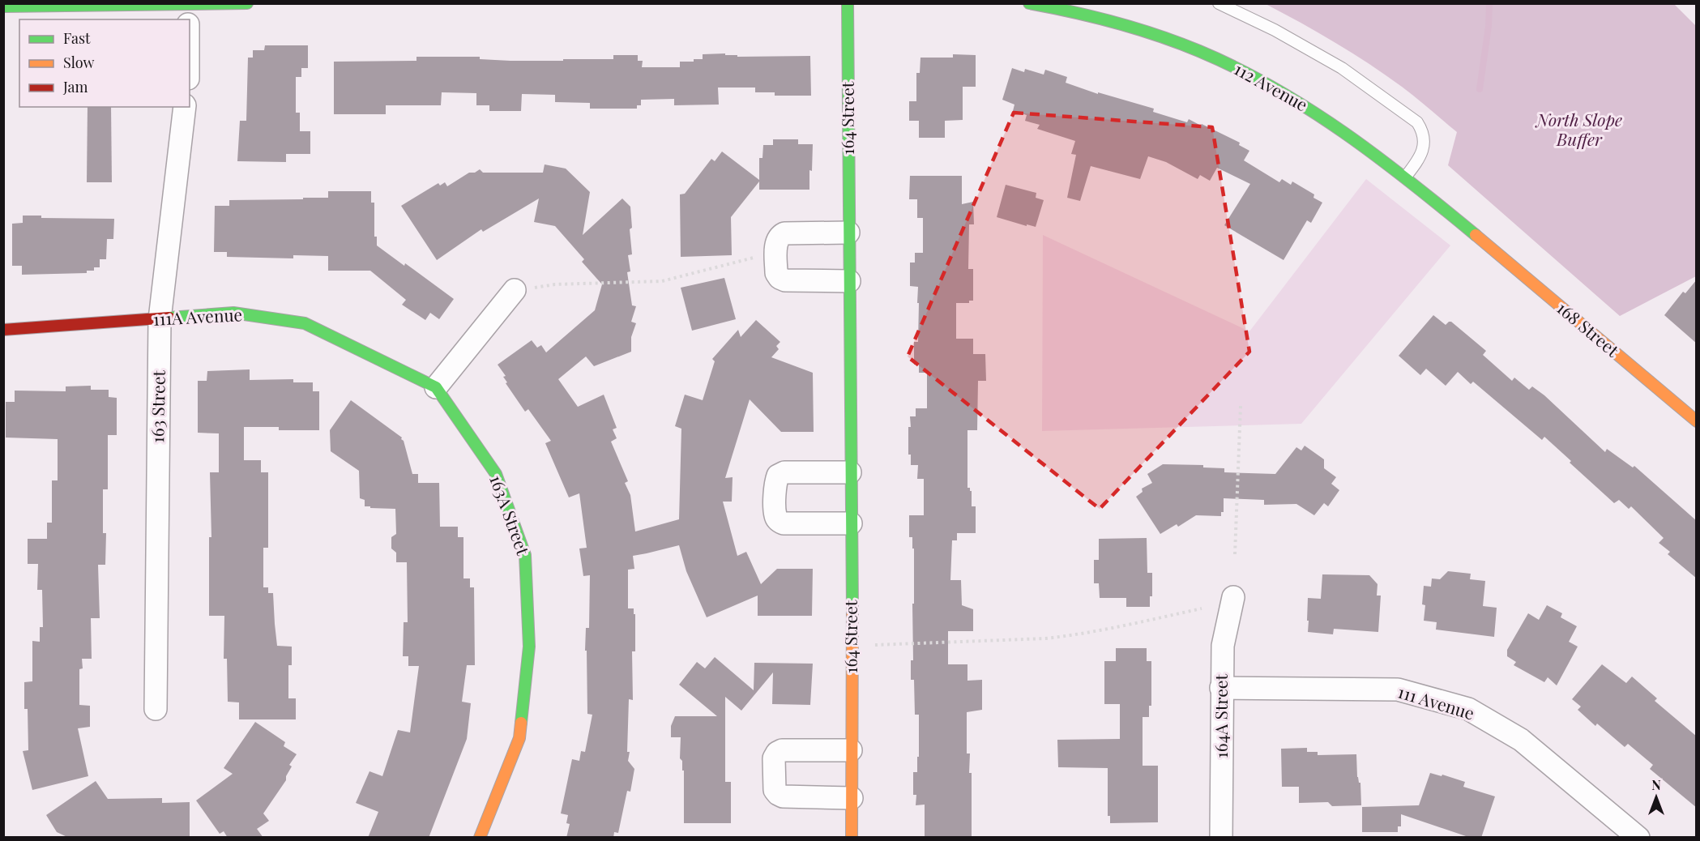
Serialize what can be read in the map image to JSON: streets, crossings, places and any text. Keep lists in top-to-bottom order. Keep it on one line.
{"streets":{"street":["112 Avenue","164 Street","111A Avenue","168 Street","163 Street","163A Street","111 Avenue","164A Street"]},"crossings":[["112 Avenue","168 Street"],["111A Avenue","163 Street"],["111A Avenue","163A Street"],["111 Avenue","164A Street"]],"parks":["North Slope Buffer"],"legend":["Fast","Slow","Jam"],"north":"top"}
